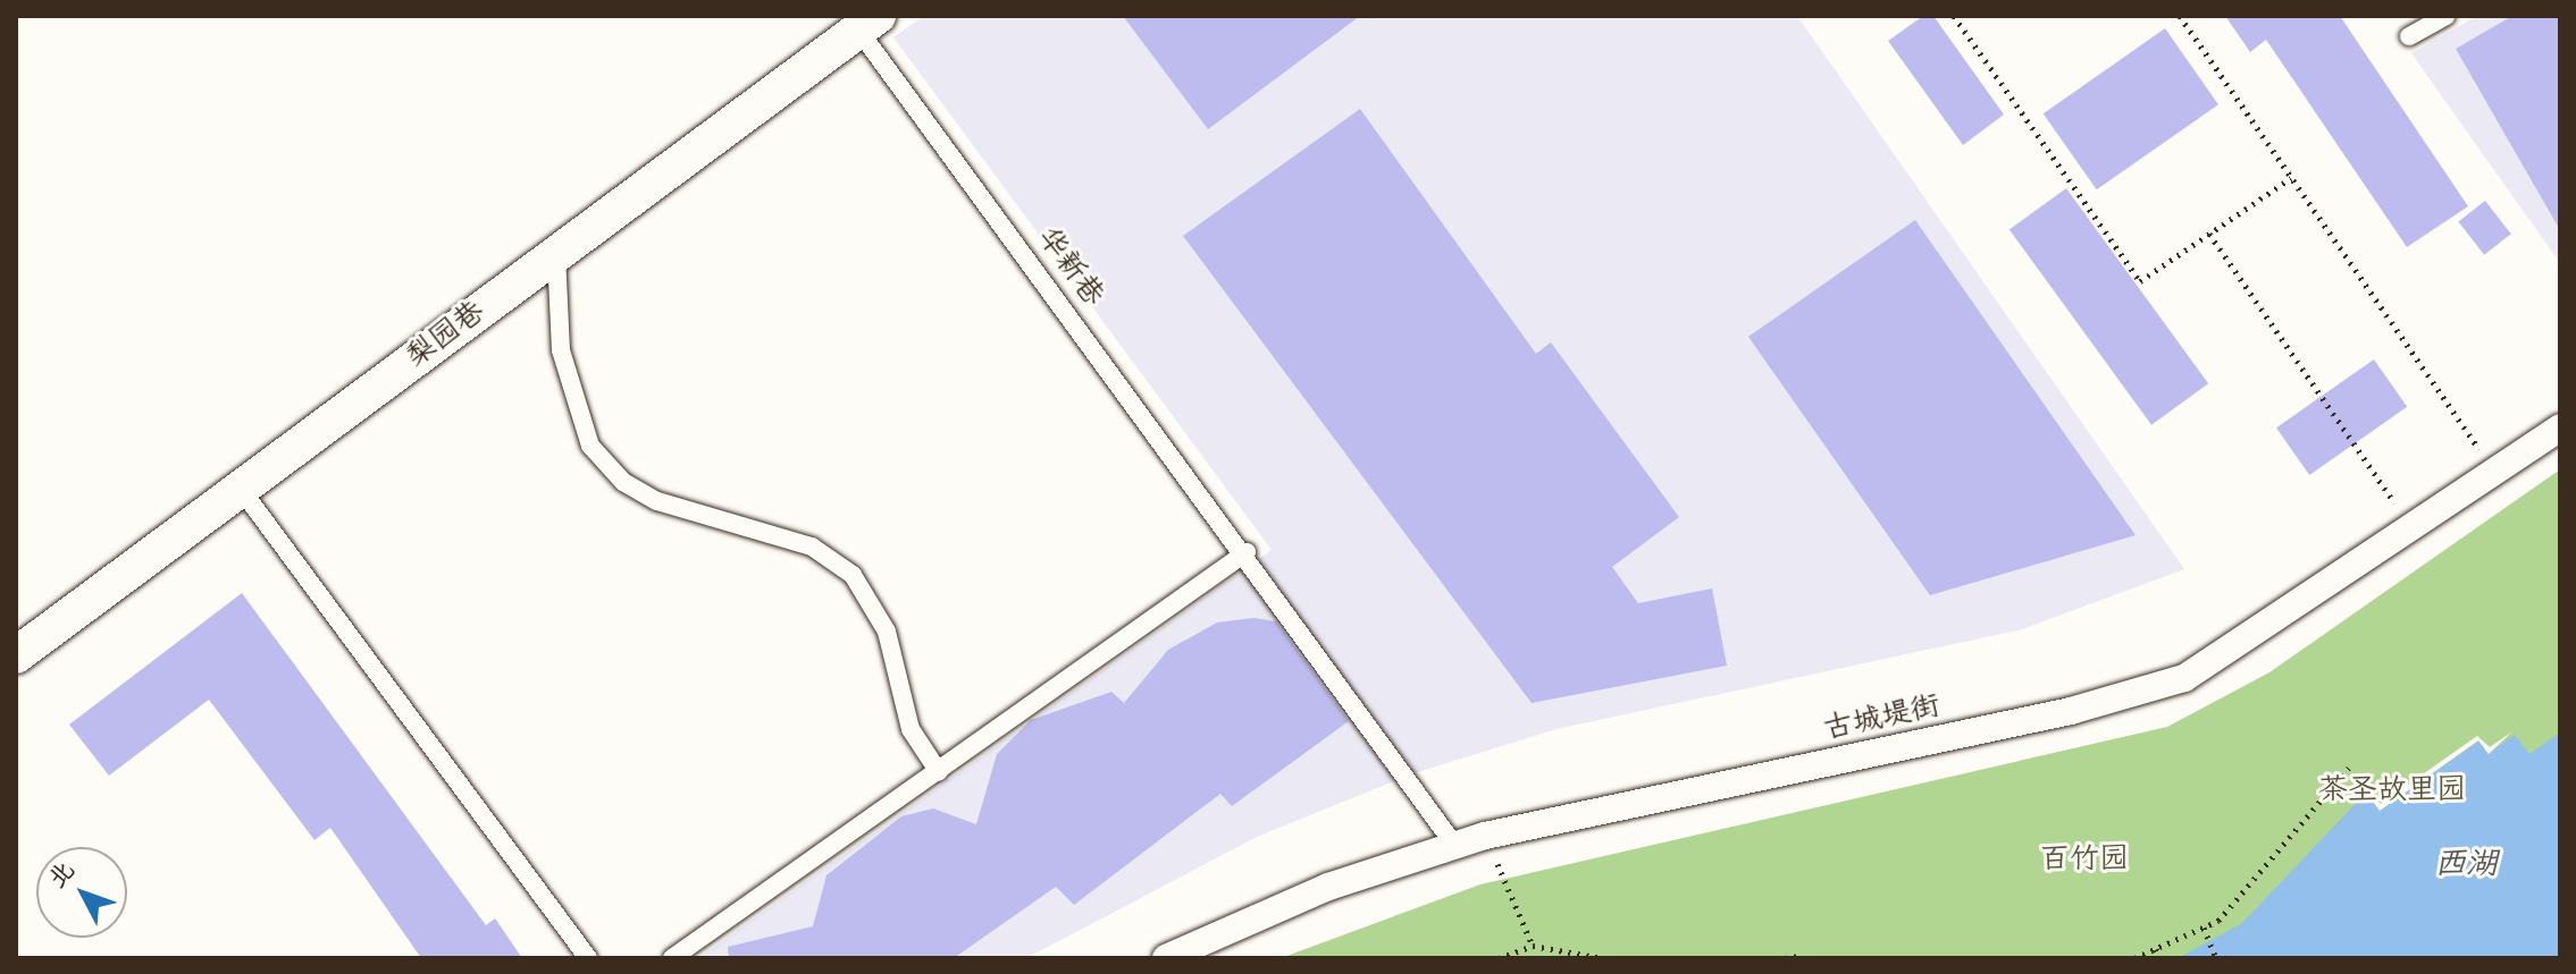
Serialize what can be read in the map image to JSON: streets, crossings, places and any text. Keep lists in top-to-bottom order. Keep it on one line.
{"streets":{"street":["梨园巷","古城堤街"],"lane":["华新巷"]},"crossings":[["华新巷","梨园巷"],["华新巷","古城堤街"]],"water":["西湖"],"parks":["茶圣故里园","百竹园"],"north":"top left"}
